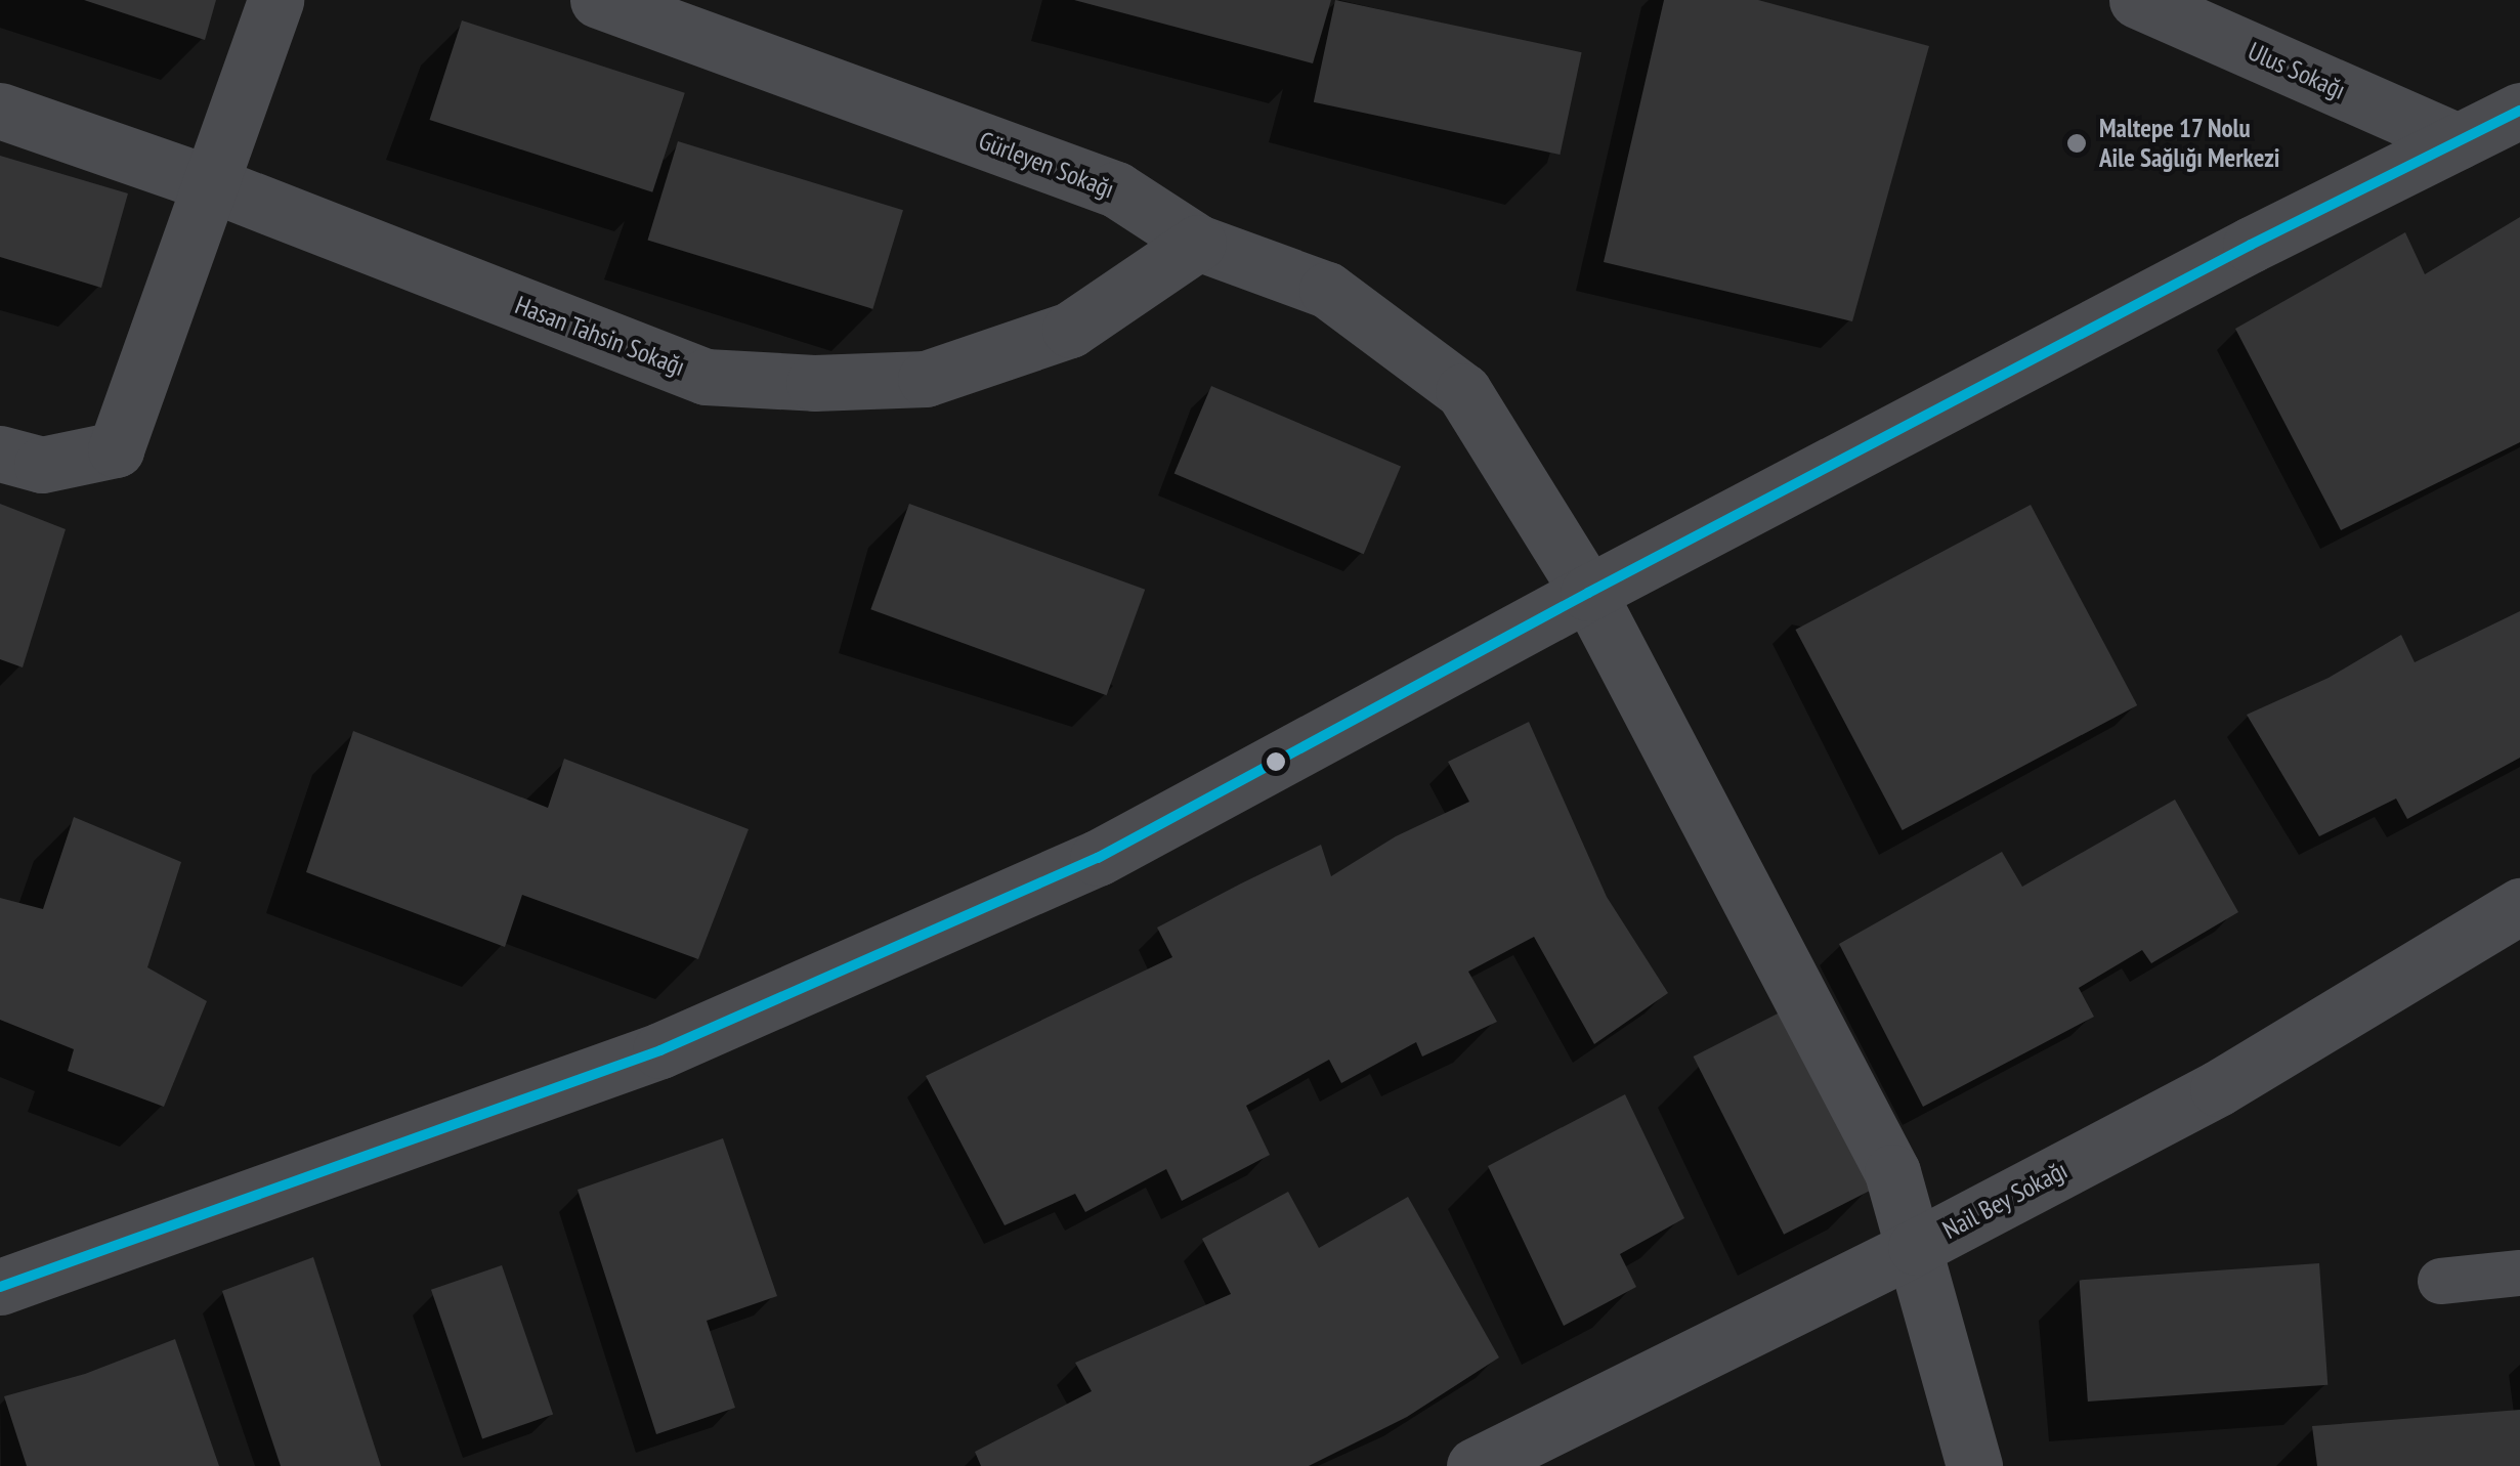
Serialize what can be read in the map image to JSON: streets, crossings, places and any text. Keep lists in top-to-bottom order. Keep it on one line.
{"streets":{"street":["Ulus Sokağı","Gürleyen Sokağı","Hasan Tahsin Sokağı","Nail Bey Sokağı"]},"crossings":[["Gürleyen Sokağı","Hasan Tahsin Sokağı"]],"places":["Maltepe 17 Nolu Aile Sağlığı Merkezi"]}
